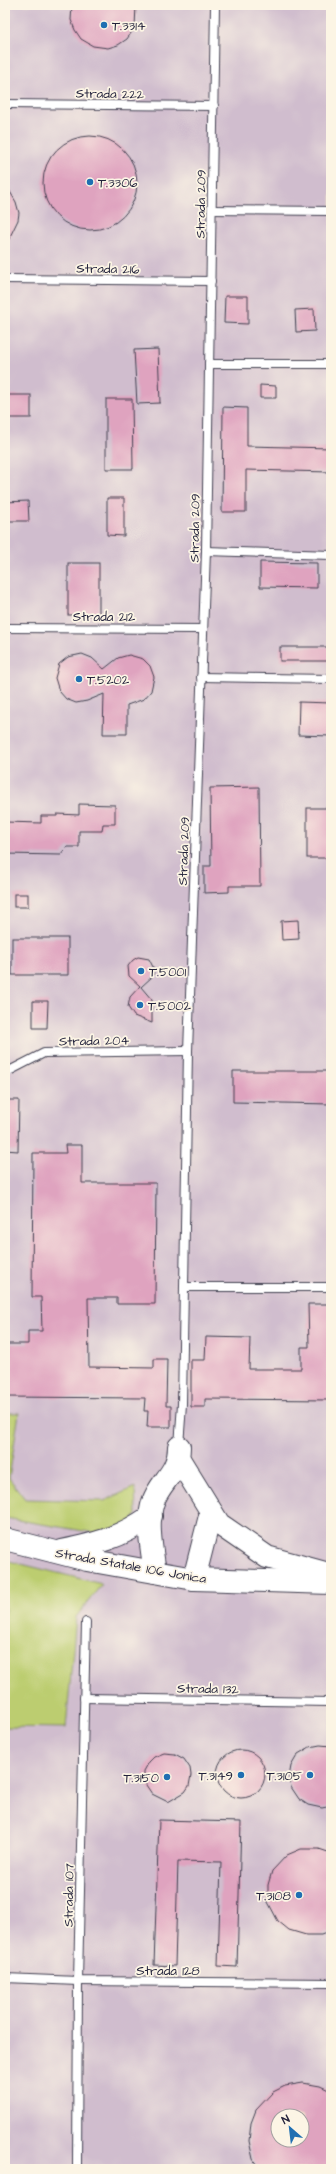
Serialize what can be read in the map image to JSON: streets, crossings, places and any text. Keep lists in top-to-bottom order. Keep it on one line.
{"streets":{"main road":["Strada Statale 106 Jonica"],"lane":["Strada 222","Strada 209","Strada 216","Strada 212","Strada 204","Strada 132","Strada 107","Strada 128"]},"crossings":[["Strada 222","Strada 209"],["Strada 209","Strada 216"],["Strada 209","Strada 212"],["Strada 209","Strada 204"],["Strada 132","Strada 107"],["Strada 107","Strada 128"]],"places":["T.3314","T.3306","T.5202","T.5001","T.5002","T.3149","T.3105","T.3150","T.3108"],"north":"top left"}
